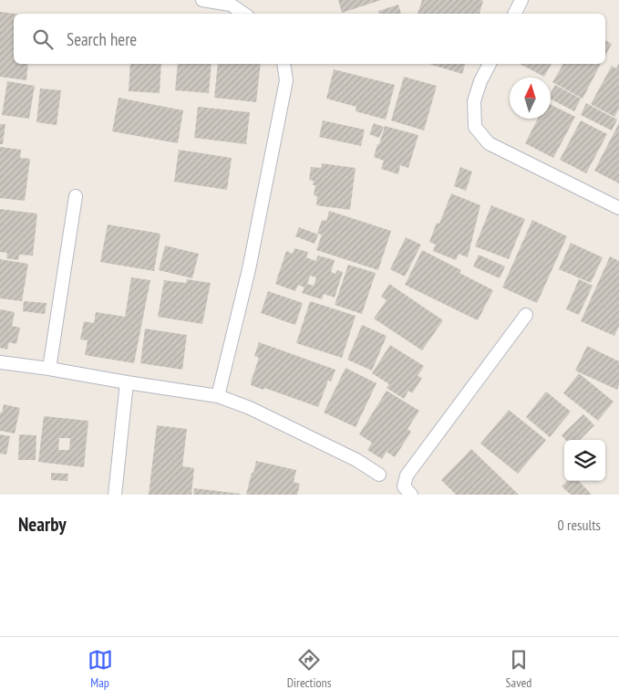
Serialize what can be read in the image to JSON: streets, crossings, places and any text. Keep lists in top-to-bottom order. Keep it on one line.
{"north":"top","page":{"search":"Search here","heading":["Nearby","0 results"],"nav":["Map","Directions","Saved"]}}
